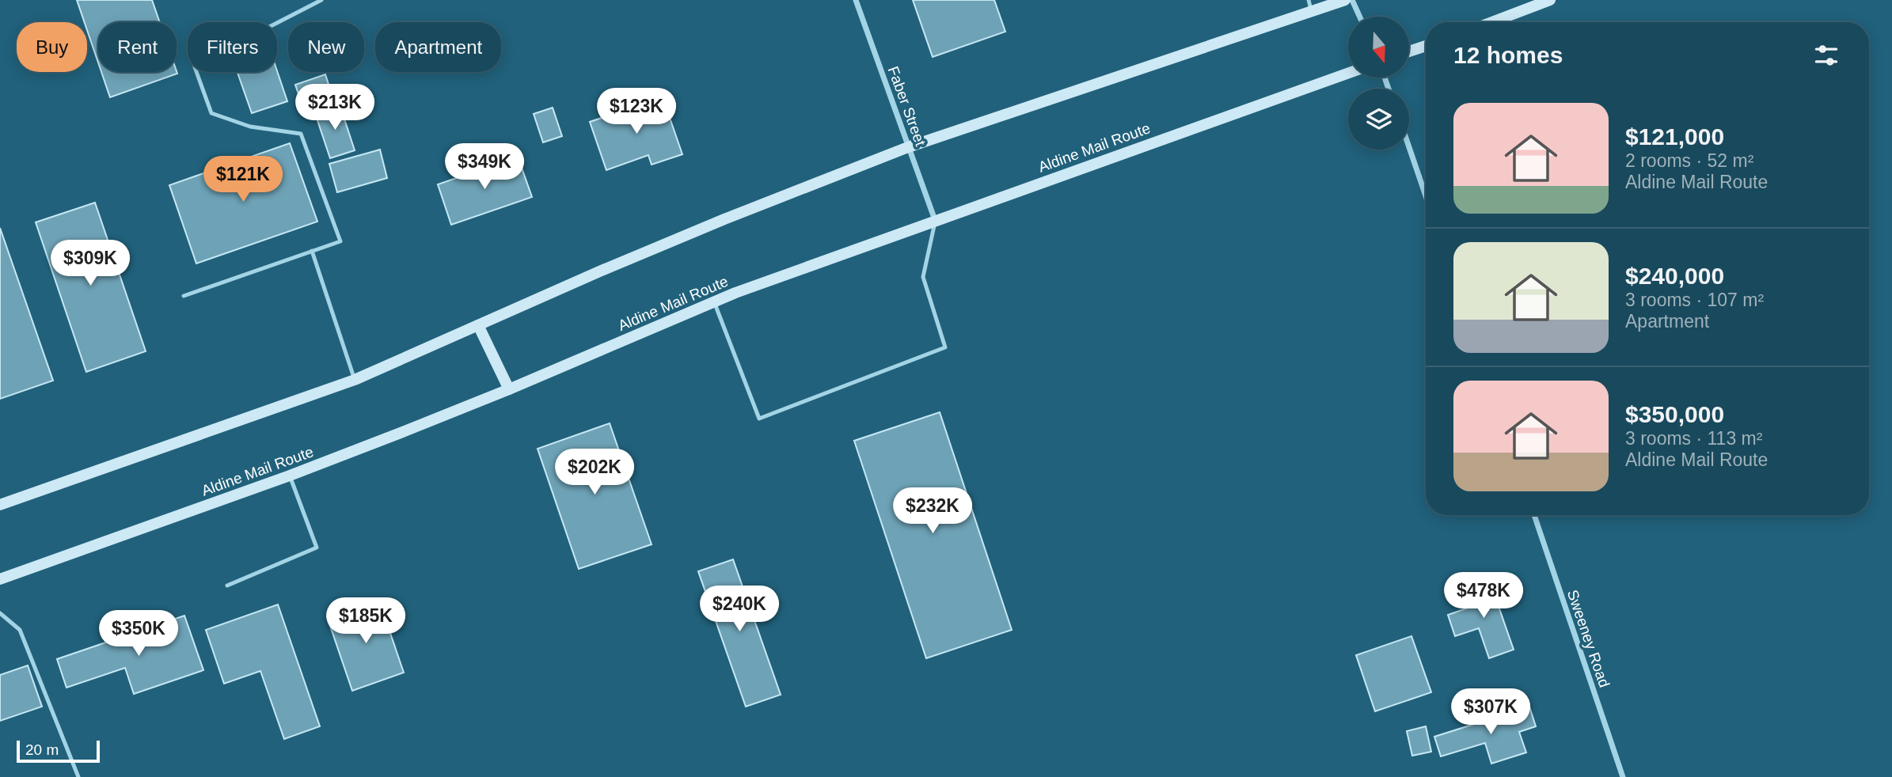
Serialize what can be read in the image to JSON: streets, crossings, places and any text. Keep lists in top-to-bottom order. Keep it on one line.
{"streets":{"main road":["Aldine Mail Route"],"street":["Faber Street","Sweeney Road"]},"crossings":[["Faber Street","Aldine Mail Route"]],"scale_bar":"20 m","north":"bottom","page":{"chip":["Buy","Rent","Filters","New","Apartment"],"heading":"12 homes","price":["$213K","$123K","$349K","$121K","$309K","$202K","$232K","$478K","$240K","$185K","$350K","$307K"],"list":[{"name":"$121,000","note":"2 rooms · 52 m² · Aldine Mail Route"},{"name":"$240,000","note":"3 rooms · 107 m² · Apartment"},{"name":"$350,000","note":"3 rooms · 113 m² · Aldine Mail Route"}],"scale":"20 m"}}
